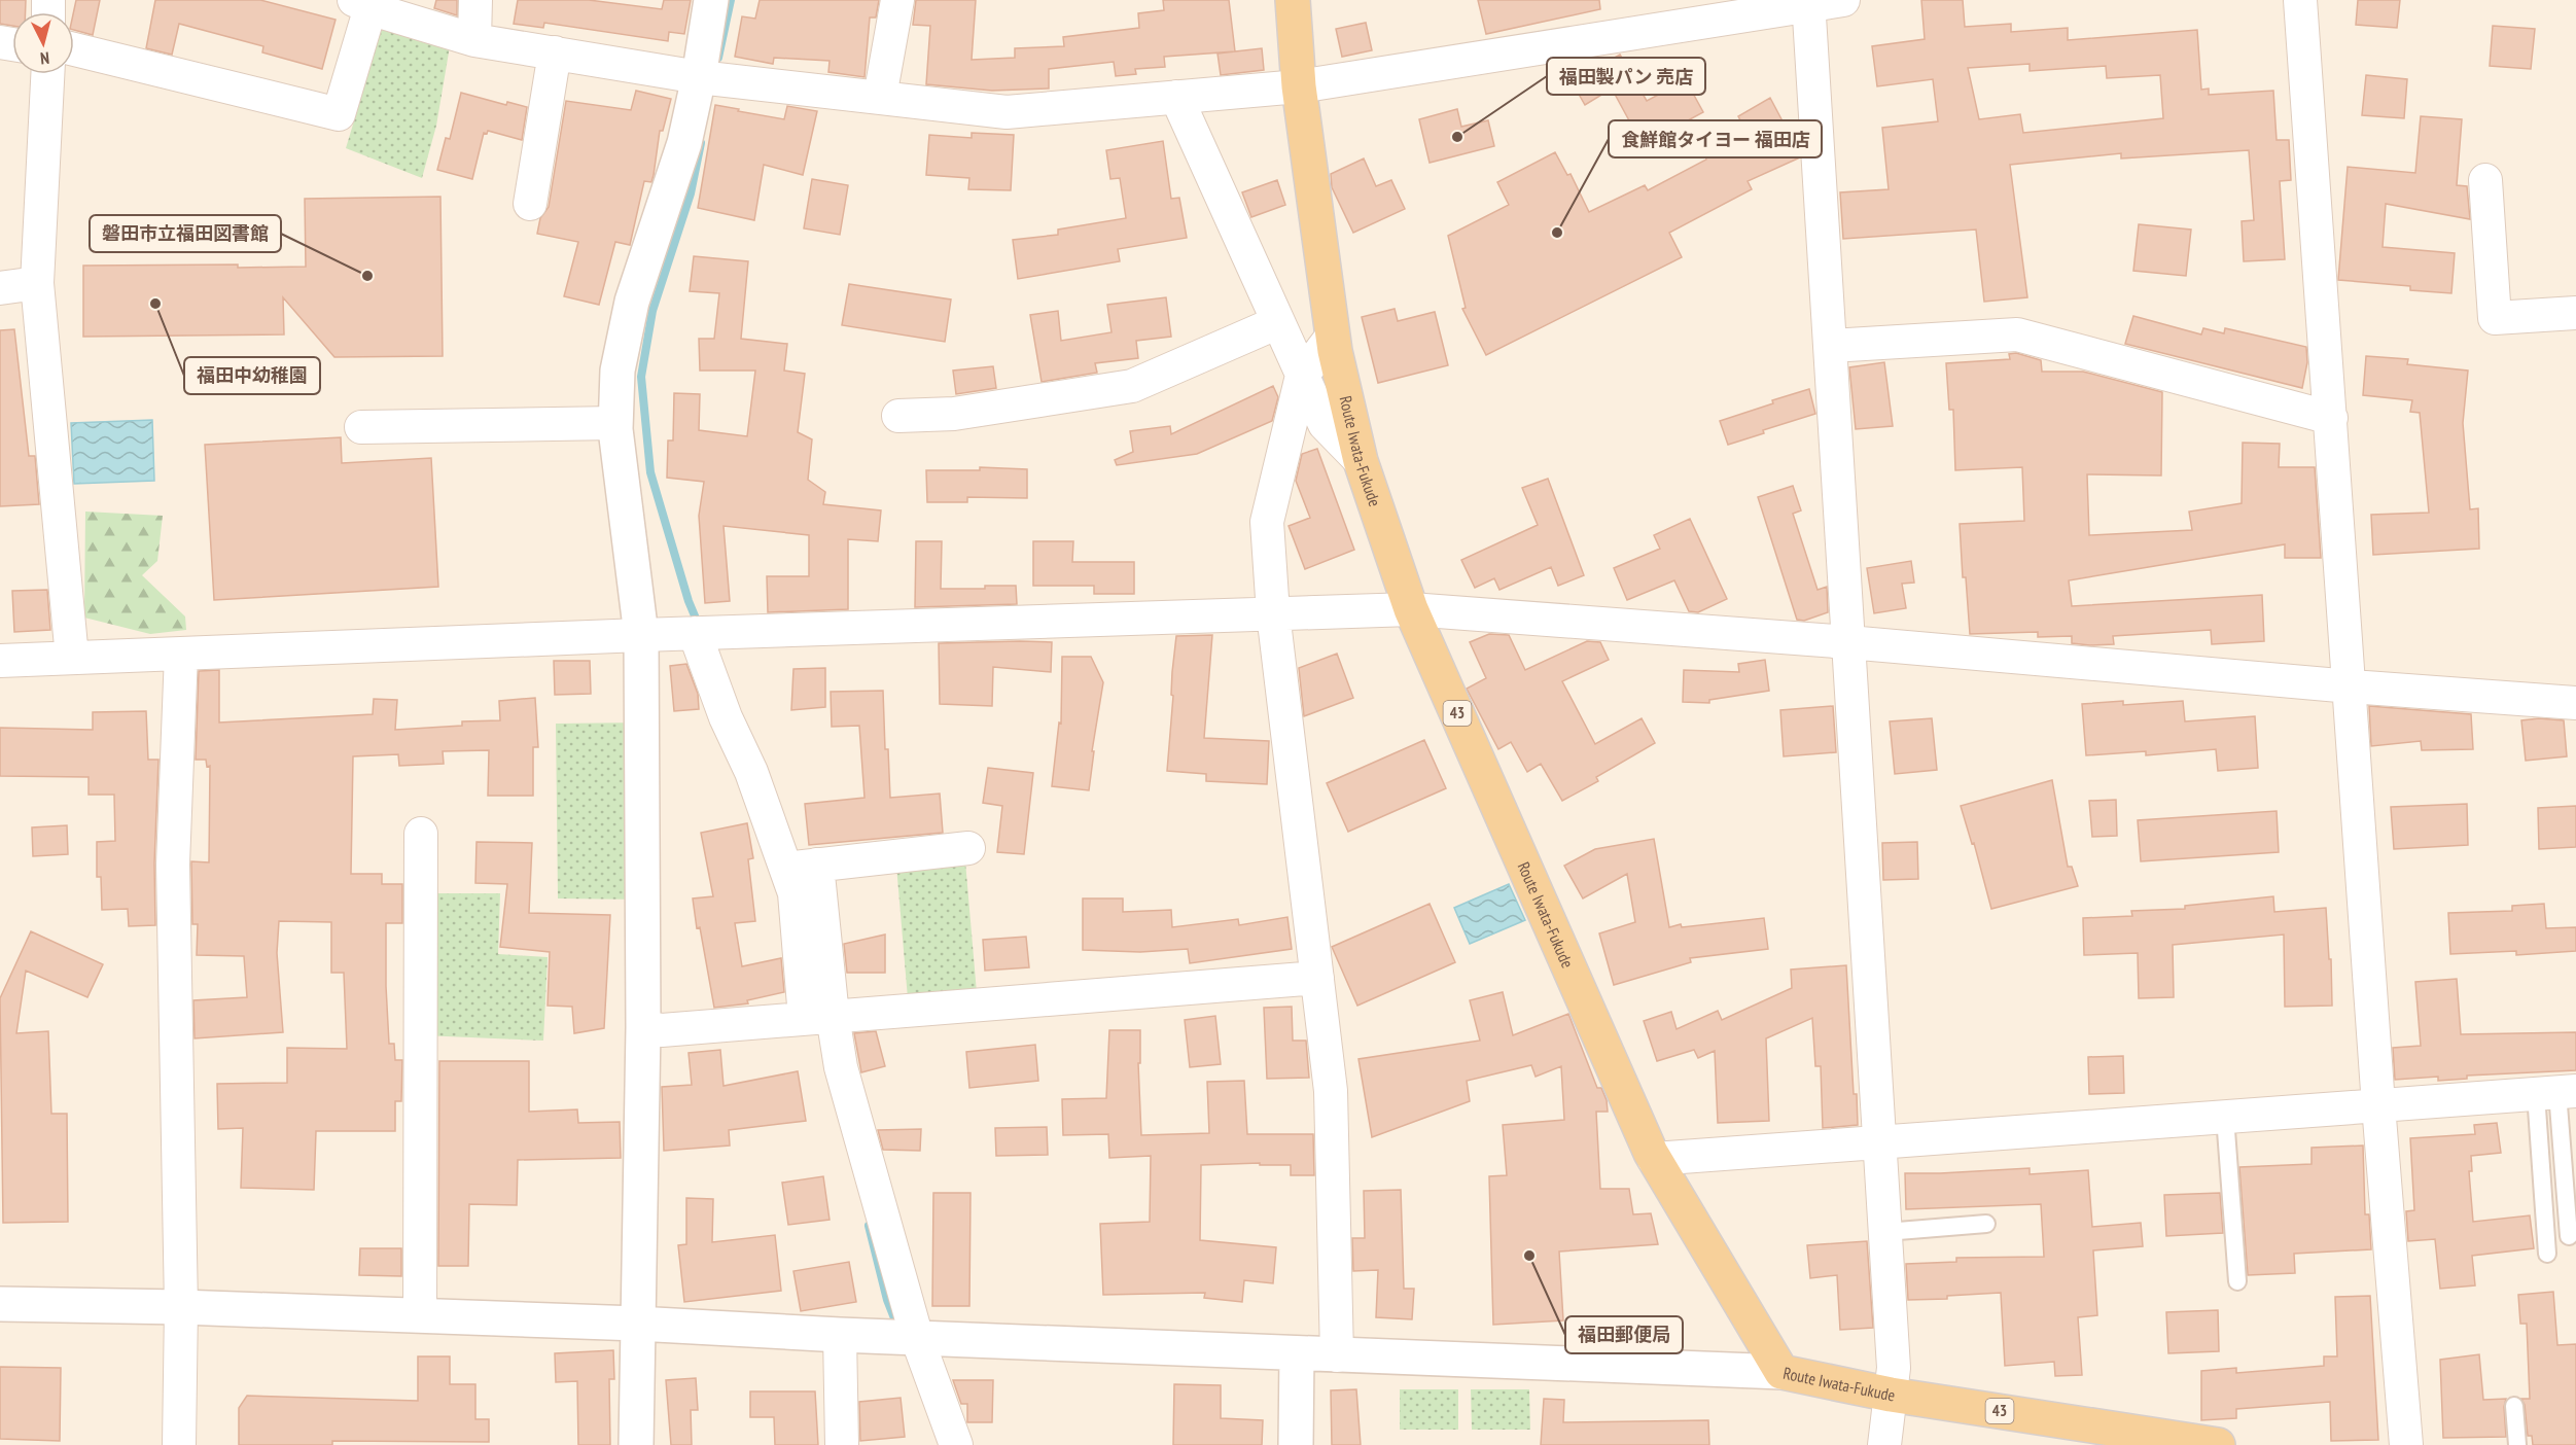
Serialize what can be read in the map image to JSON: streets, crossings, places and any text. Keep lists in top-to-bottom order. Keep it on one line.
{"streets":{"main road":["Route Iwata-Fukude","43"]},"places":["福田製パン 売店","食鮮館タイヨー 福田店","磐田市立福田図書館","福田中幼稚園","福田郵便局"],"north":"bottom"}
